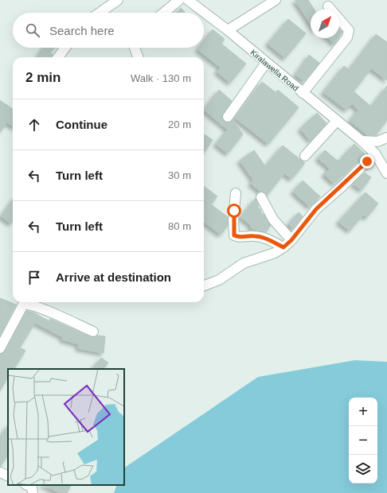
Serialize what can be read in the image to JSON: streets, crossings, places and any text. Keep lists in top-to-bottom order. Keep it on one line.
{"streets":{"street":["Kiralawella Road"]},"north":"top right","page":{"search":"Search here","heading":["2 min","Walk · 130 m"],"list":[["Continue","20 m"],["Turn left","30 m"],["Turn left","80 m"],"Arrive at destination"],"map_buttons":["+","−"]}}
